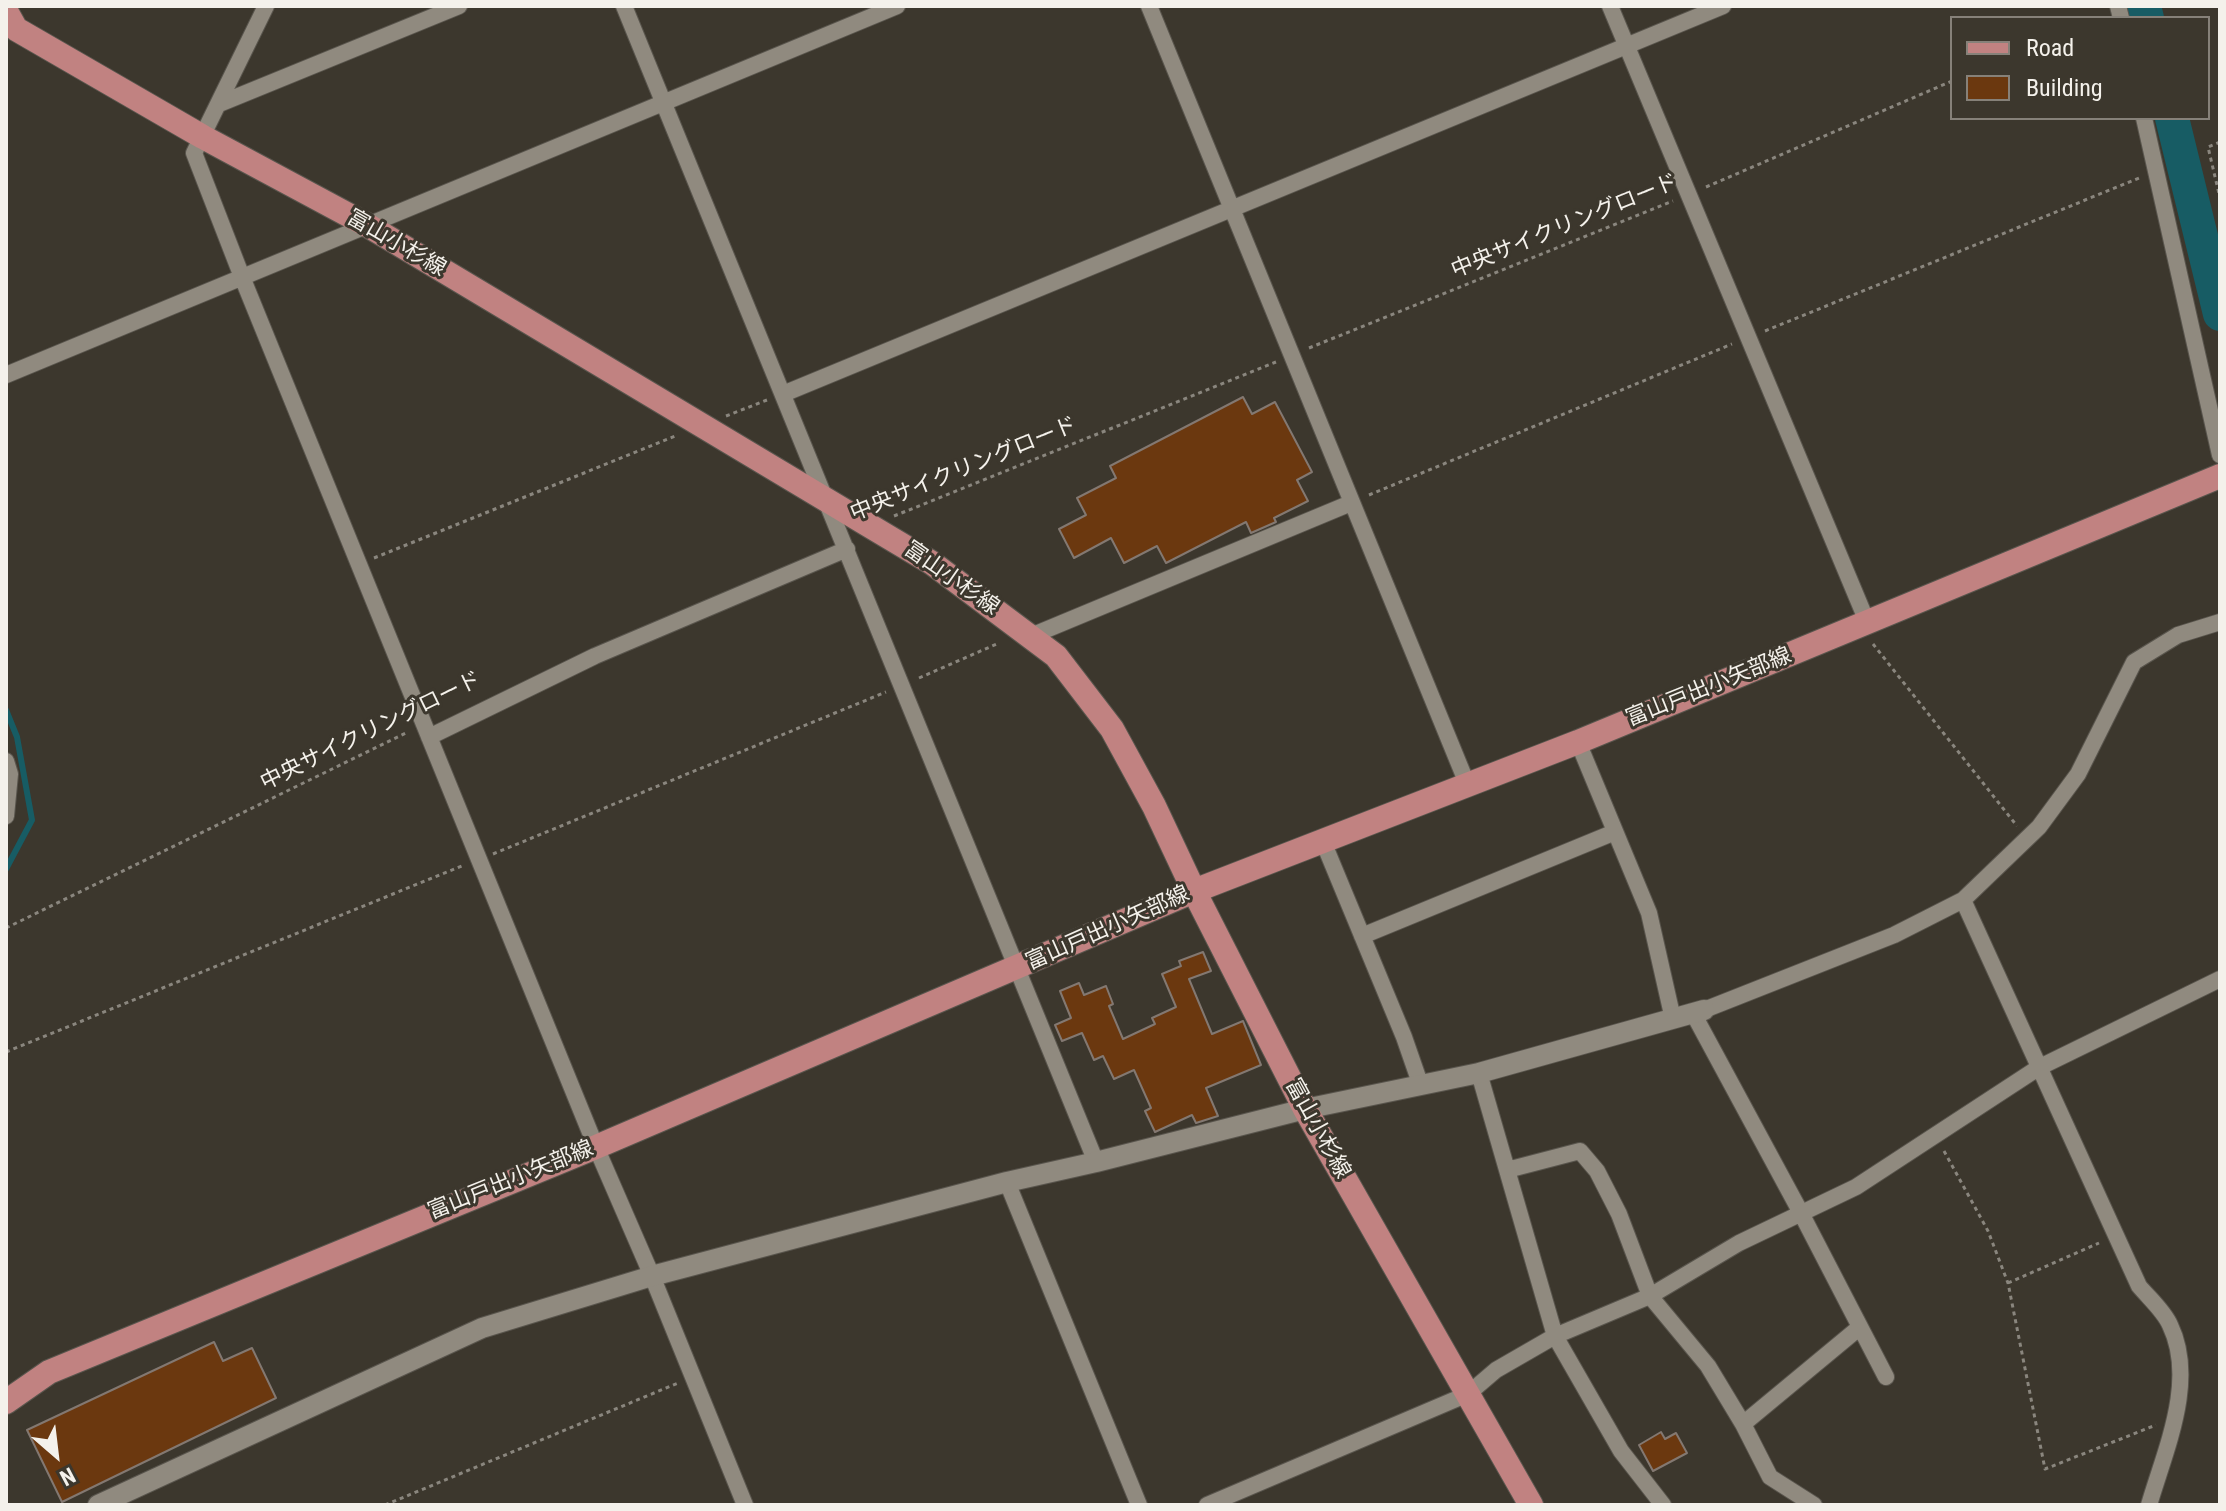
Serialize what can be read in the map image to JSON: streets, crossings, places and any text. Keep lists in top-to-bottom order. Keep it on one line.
{"streets":{"main road":["富山小杉線","富山戸出小矢部線"],"path":["中央サイクリングロード"]},"crossings":[["中央サイクリングロード","富山小杉線"],["富山小杉線","富山戸出小矢部線"]],"legend":["Road","Building"],"north":"bottom right"}
